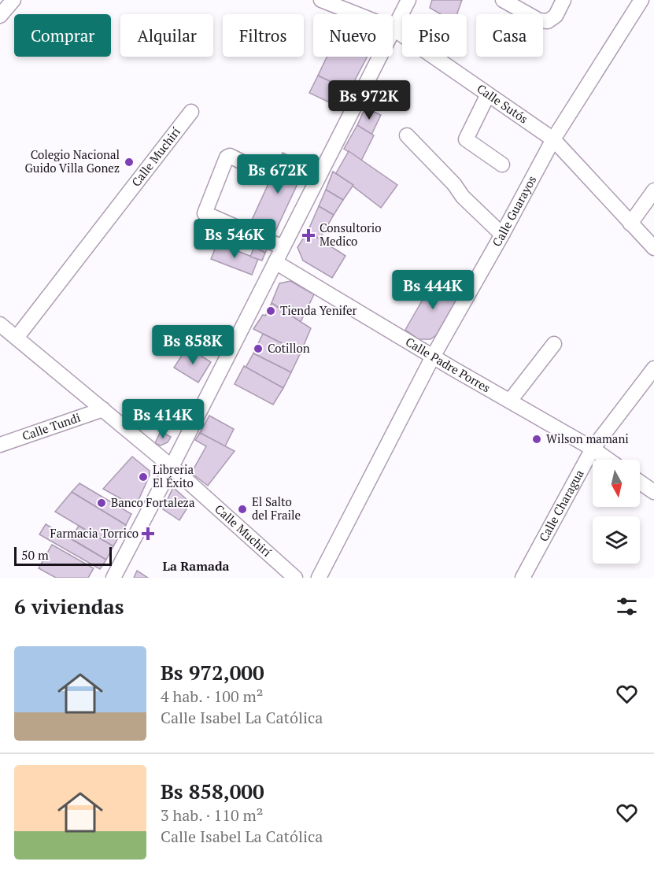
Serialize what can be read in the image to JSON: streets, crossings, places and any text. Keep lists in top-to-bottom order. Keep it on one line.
{"streets":{"street":["Calle Sutós","Calle Muchirí","Calle Guarayos","Calle Padre Porres","Calle Tundi","Calle Charagua"]},"crossings":[["Calle Sutós","Calle Guarayos"],["Calle Muchirí","Calle Tundi"],["Calle Guarayos","Calle Padre Porres"],["Calle Padre Porres","Calle Charagua"]],"districts":["La Ramada"],"places":{"other":["Colegio Nacional Guido Villa Gonez","Tienda Yenifer","Cotillon","Wilson mamani","Libreria El Éxito","Banco Fortaleza","El Salto del Fraile"],"health":["Consultorio Medico","Farmacia Torrico"]},"scale_bar":"50 m","north":"bottom","page":{"chip":["Comprar","Alquilar","Filtros","Nuevo","Piso","Casa"],"price":["Bs 972K","Bs 672K","Bs 546K","Bs 444K","Bs 858K","Bs 414K"],"scale":"50 m","heading":"6 viviendas","list":[{"name":"Bs 972,000","note":"4 hab. · 100 m² · Calle Isabel La Católica"},{"name":"Bs 858,000","note":"3 hab. · 110 m² · Calle Isabel La Católica"}]}}
